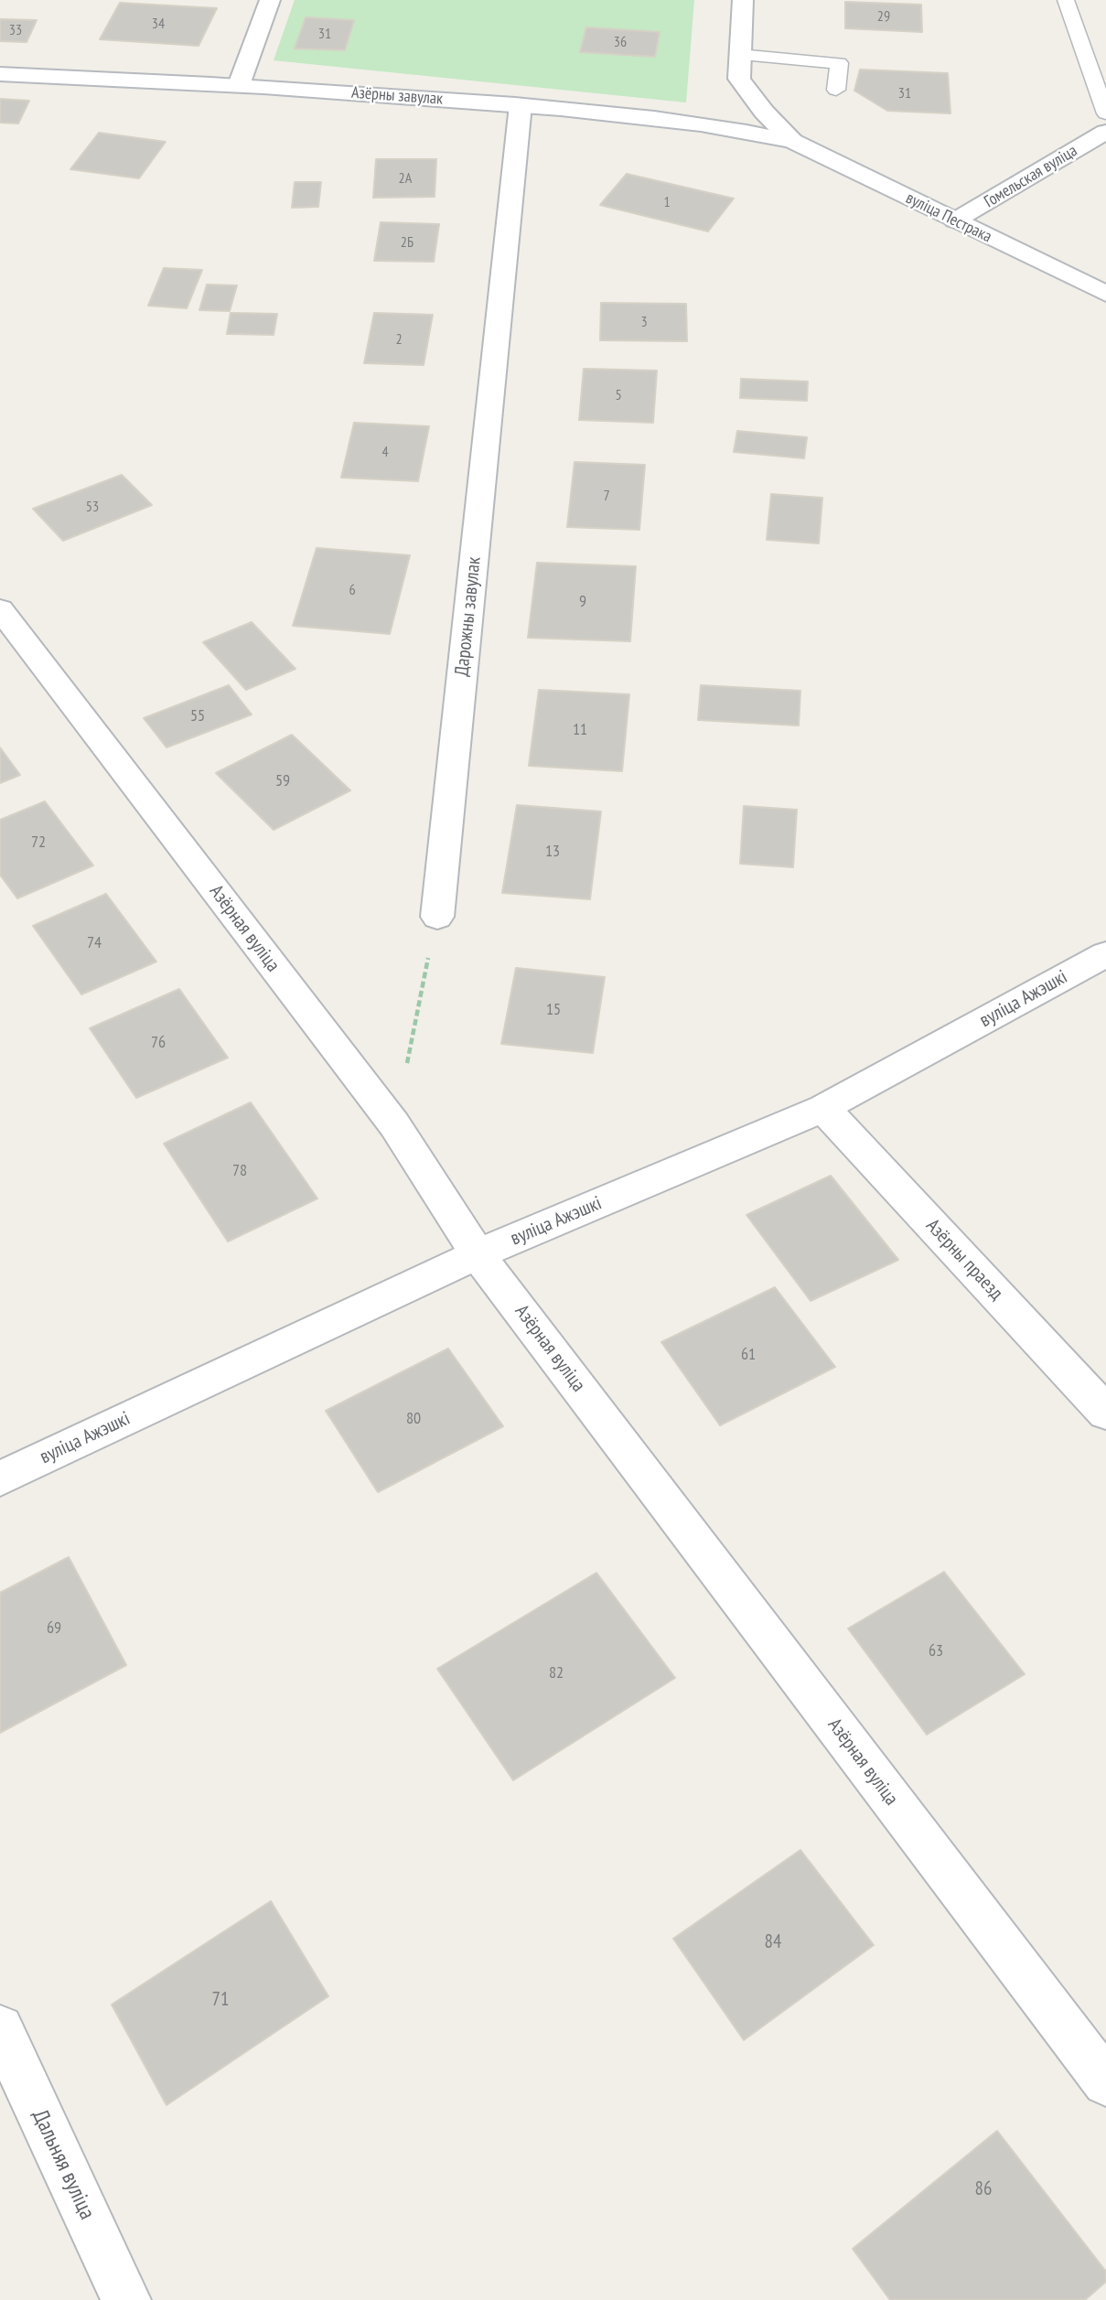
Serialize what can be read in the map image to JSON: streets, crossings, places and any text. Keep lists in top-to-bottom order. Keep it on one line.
{"streets":{"street":["Азёрны завулак","Гомельская вуліца","вуліца Пестрака","Дарожны завулак","Азёрная вуліца","вуліца Ажэшкі","Азёрны праезд","Дальняя вуліца"]},"crossings":[["Азёрны завулак","вуліца Пестрака"],["Азёрны завулак","Дарожны завулак"],["Гомельская вуліца","вуліца Пестрака"],["Азёрная вуліца","вуліца Ажэшкі"],["вуліца Ажэшкі","Азёрны праезд"]],"house_numbers":["29","34","33","31","36","31","2А","1","2Б","3","2","5","4","7","53","6","9","55","11","59","72","13","74","15","76","78","61","80","69","63","82","84","71","86"]}
